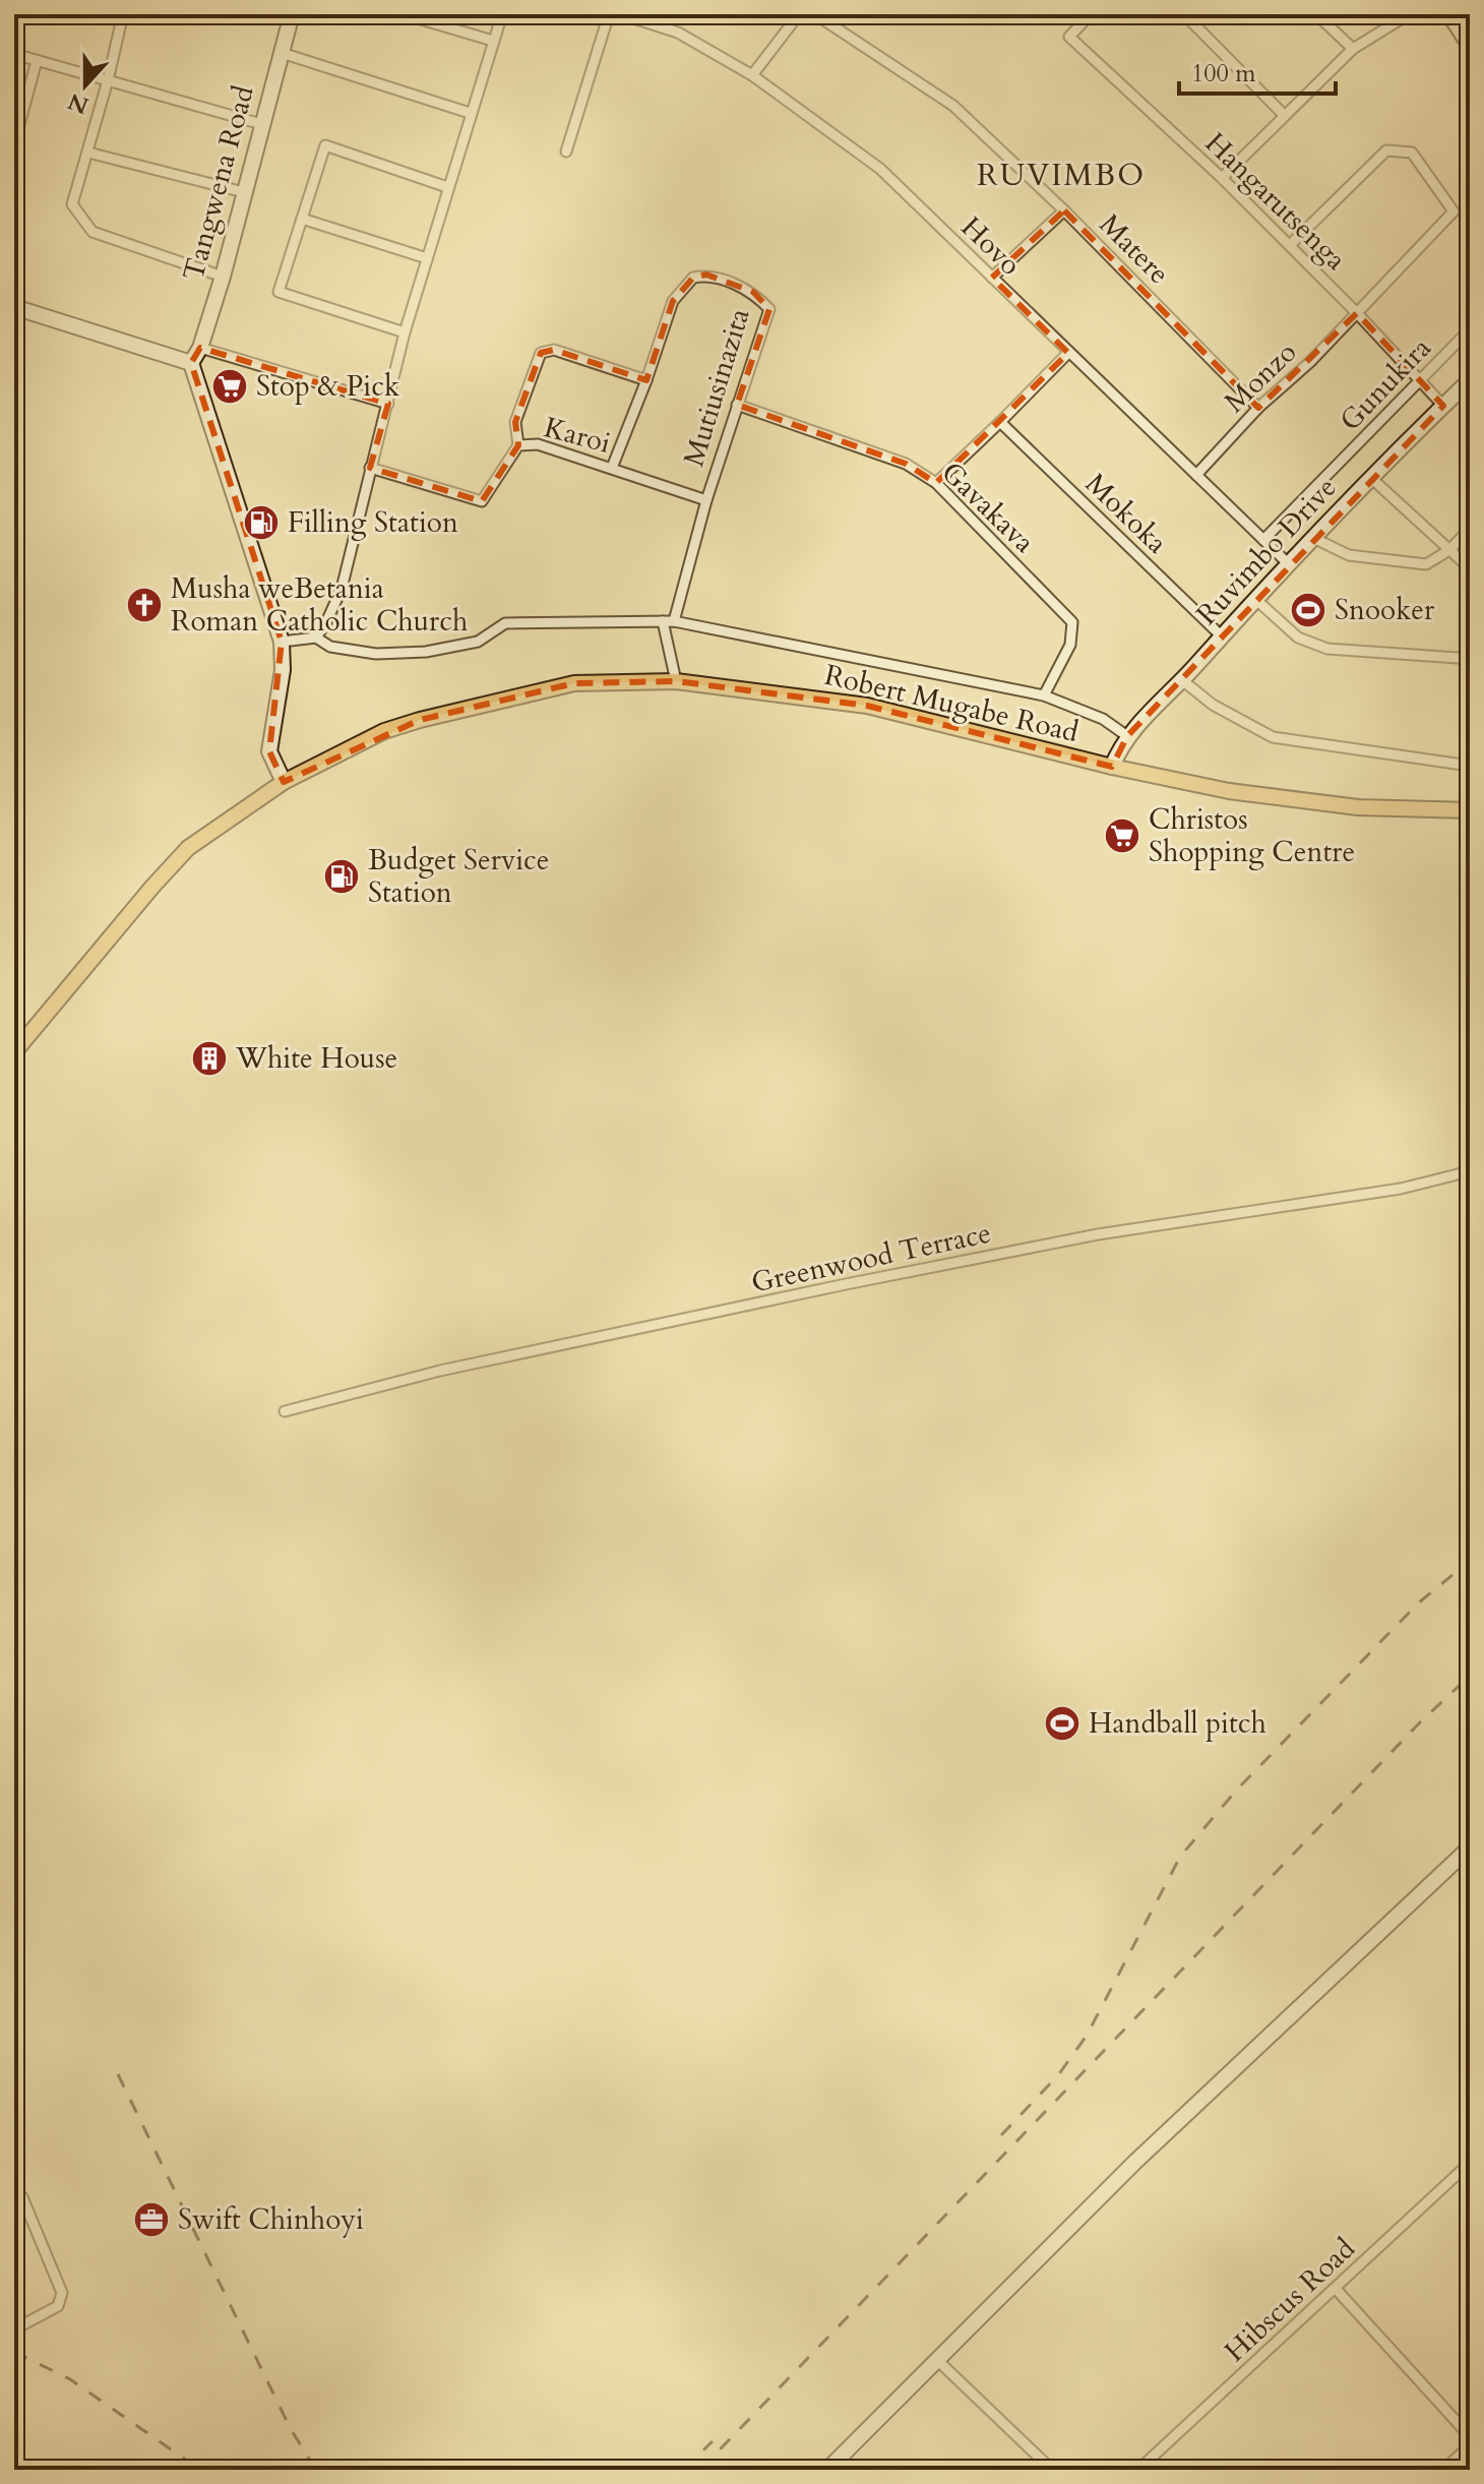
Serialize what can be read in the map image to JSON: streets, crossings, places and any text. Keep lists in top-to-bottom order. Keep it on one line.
{"streets":{"main road":["Robert Mugabe Road"],"street":["Tangwena Road","Hangarutsenga","Hovo","Matere","Monzo","Gunukira","Mutiusinazita","Karoi","Gavakava","Mokoka","Ruvimbo Drive","Greenwood Terrace","Hibscus Road"]},"crossings":[["Hangarutsenga","Monzo"],["Hangarutsenga","Gunukira"],["Hangarutsenga","Ruvimbo Drive"],["Hovo","Monzo"],["Hovo","Gunukira"],["Hovo","Ruvimbo Drive"],["Matere","Monzo"],["Mutiusinazita","Karoi"],["Mutiusinazita","Gavakava"],["Mokoka","Ruvimbo Drive"],["Ruvimbo Drive","Robert Mugabe Road"]],"districts":["RUVIMBO"],"places":{"supermarket":["Stop & Pick","Christos Shopping Centre"],"fuel station":["Filling Station","Budget Service Station"],"church":["Musha weBetania Roman Catholic Church"],"sports":["Snooker","Handball pitch"],"building":["White House"],"office":["Swift Chinhoyi"]},"scale_bar":"100 m","north":"bottom"}
